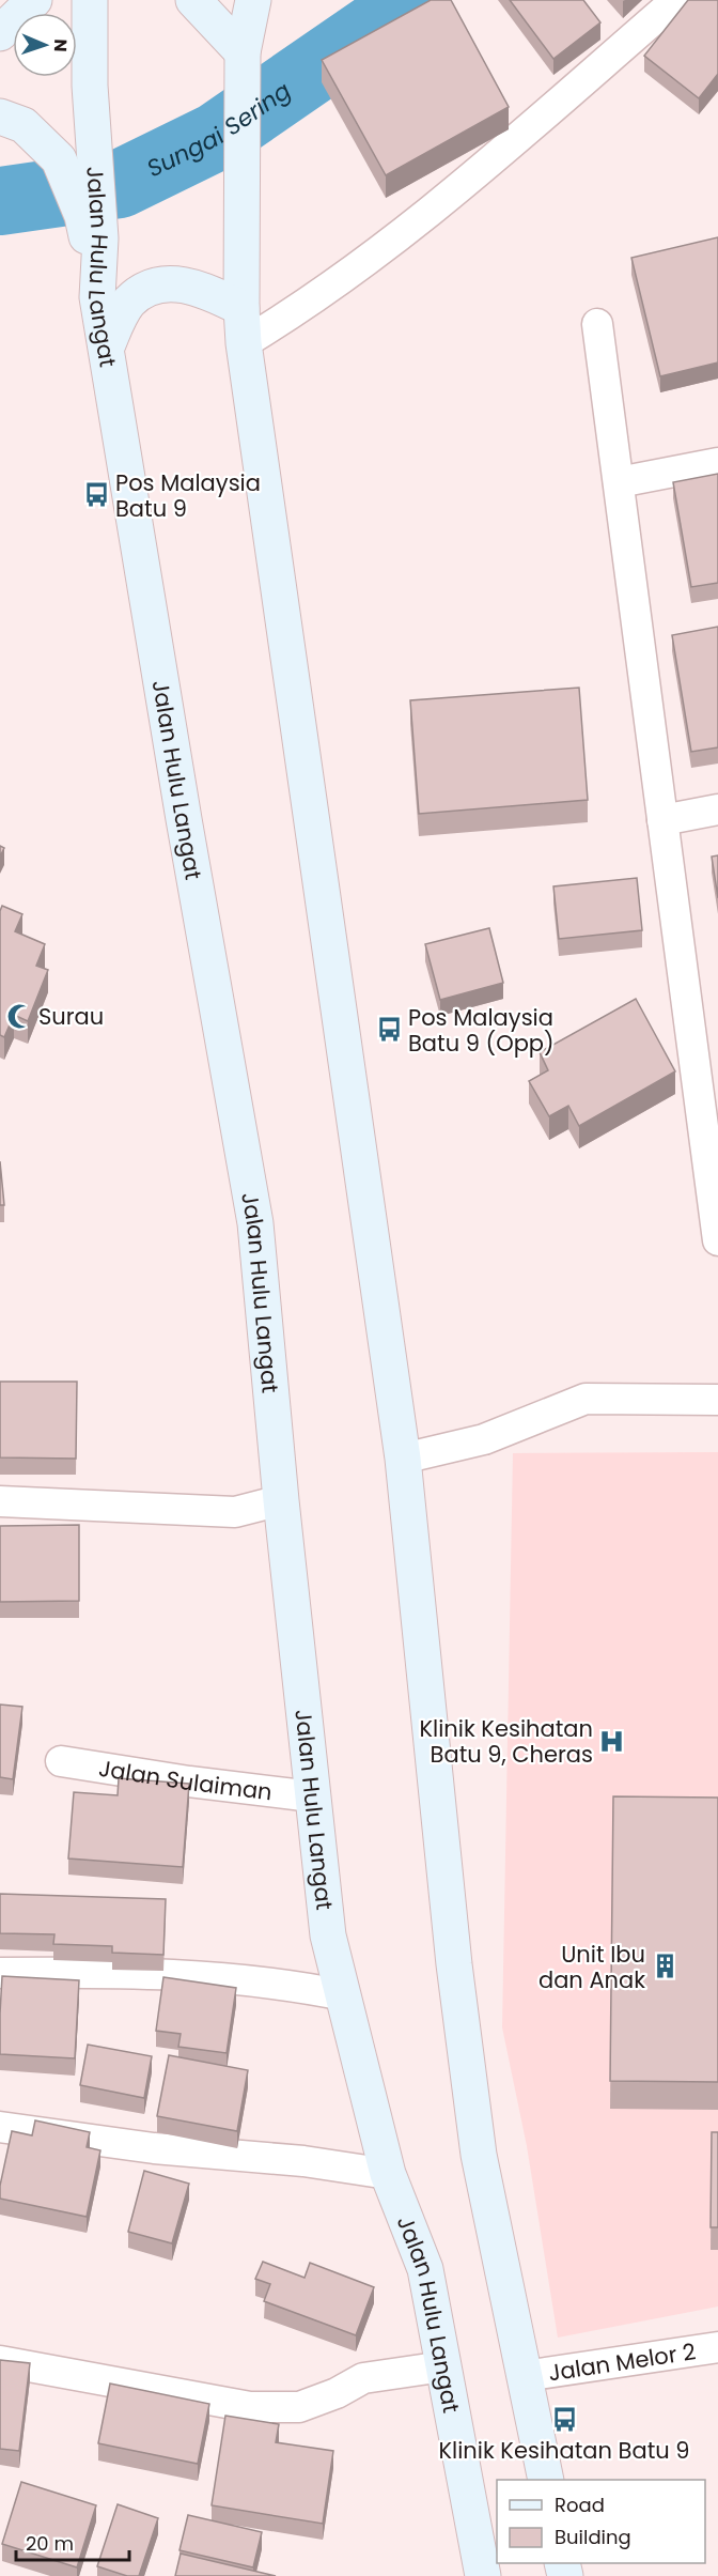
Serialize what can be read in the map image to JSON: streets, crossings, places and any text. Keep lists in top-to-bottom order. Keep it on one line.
{"streets":{"main road":["Jalan Hulu Langat"],"street":["Jalan Sulaiman","Jalan Melor 2"]},"crossings":[["Jalan Hulu Langat","Jalan Sulaiman"]],"water":["Sungai Sering"],"places":{"bus stop":["Pos Malaysia Batu 9","Pos Malaysia Batu 9 (Opp)","Klinik Kesihatan Batu 9"],"mosque":["Surau"],"hospital":["Klinik Kesihatan Batu 9, Cheras"],"building":["Unit Ibu dan Anak"]},"legend":["Road","Building"],"scale_bar":"20 m","north":"right"}
